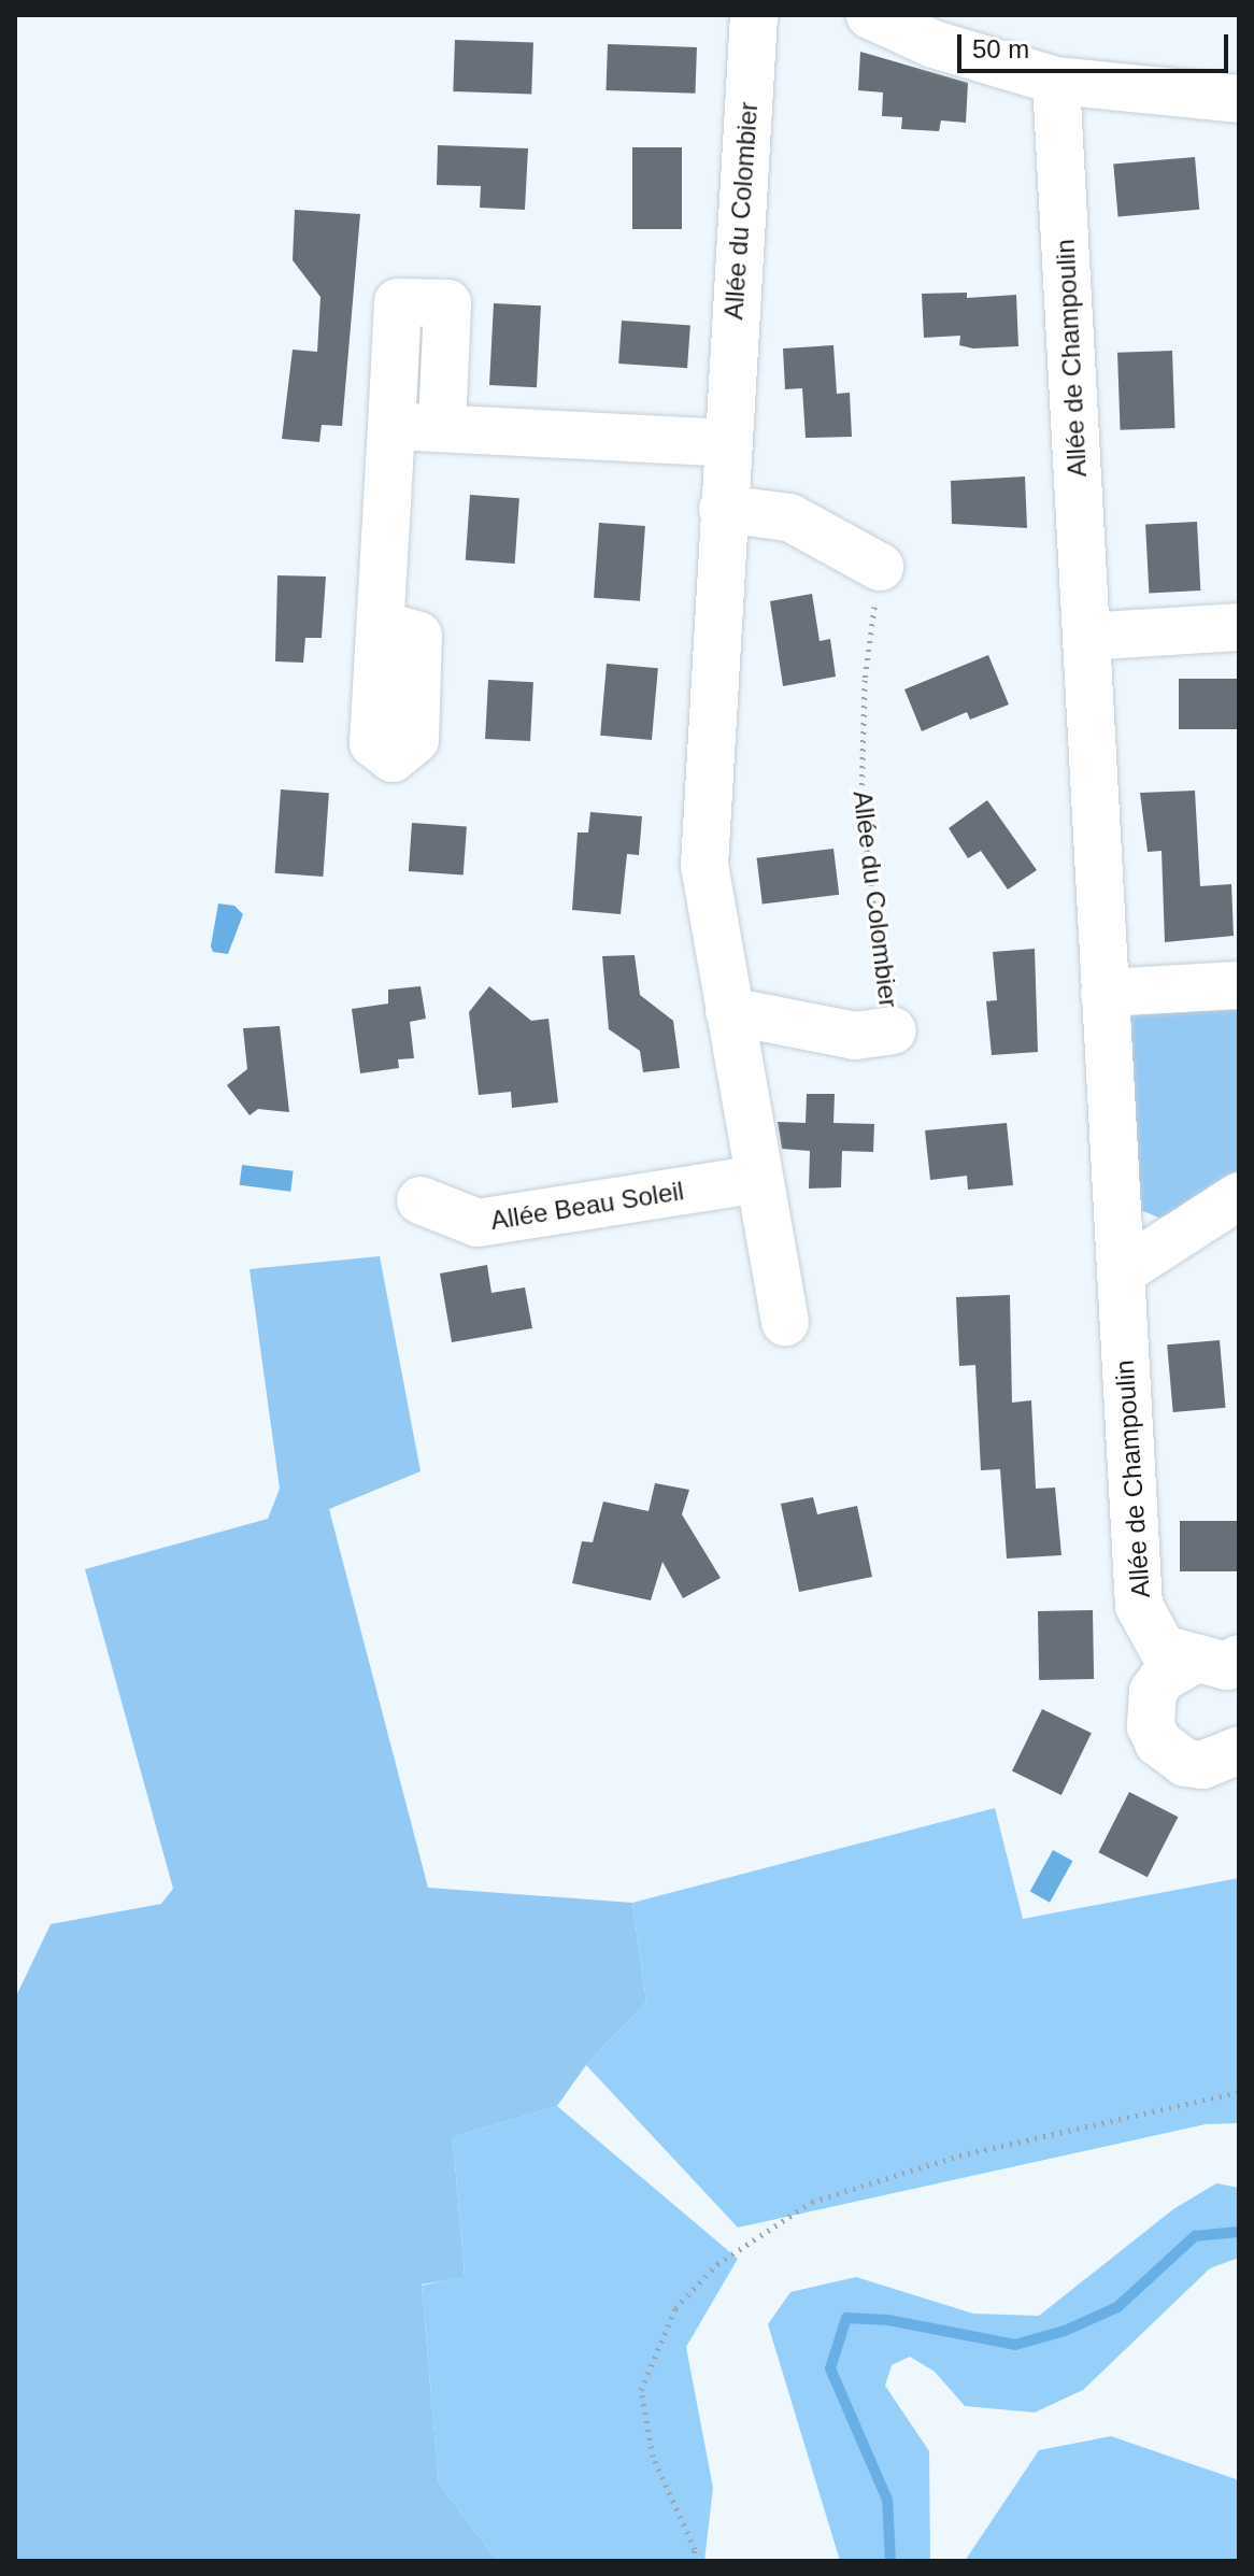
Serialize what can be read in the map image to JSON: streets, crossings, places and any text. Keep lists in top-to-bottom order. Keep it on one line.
{"streets":{"street":["Allée du Colombier","Allée de Champoulin","Allée Beau Soleil"]},"crossings":[["Allée du Colombier","Allée Beau Soleil"]],"scale_bar":"50 m"}
